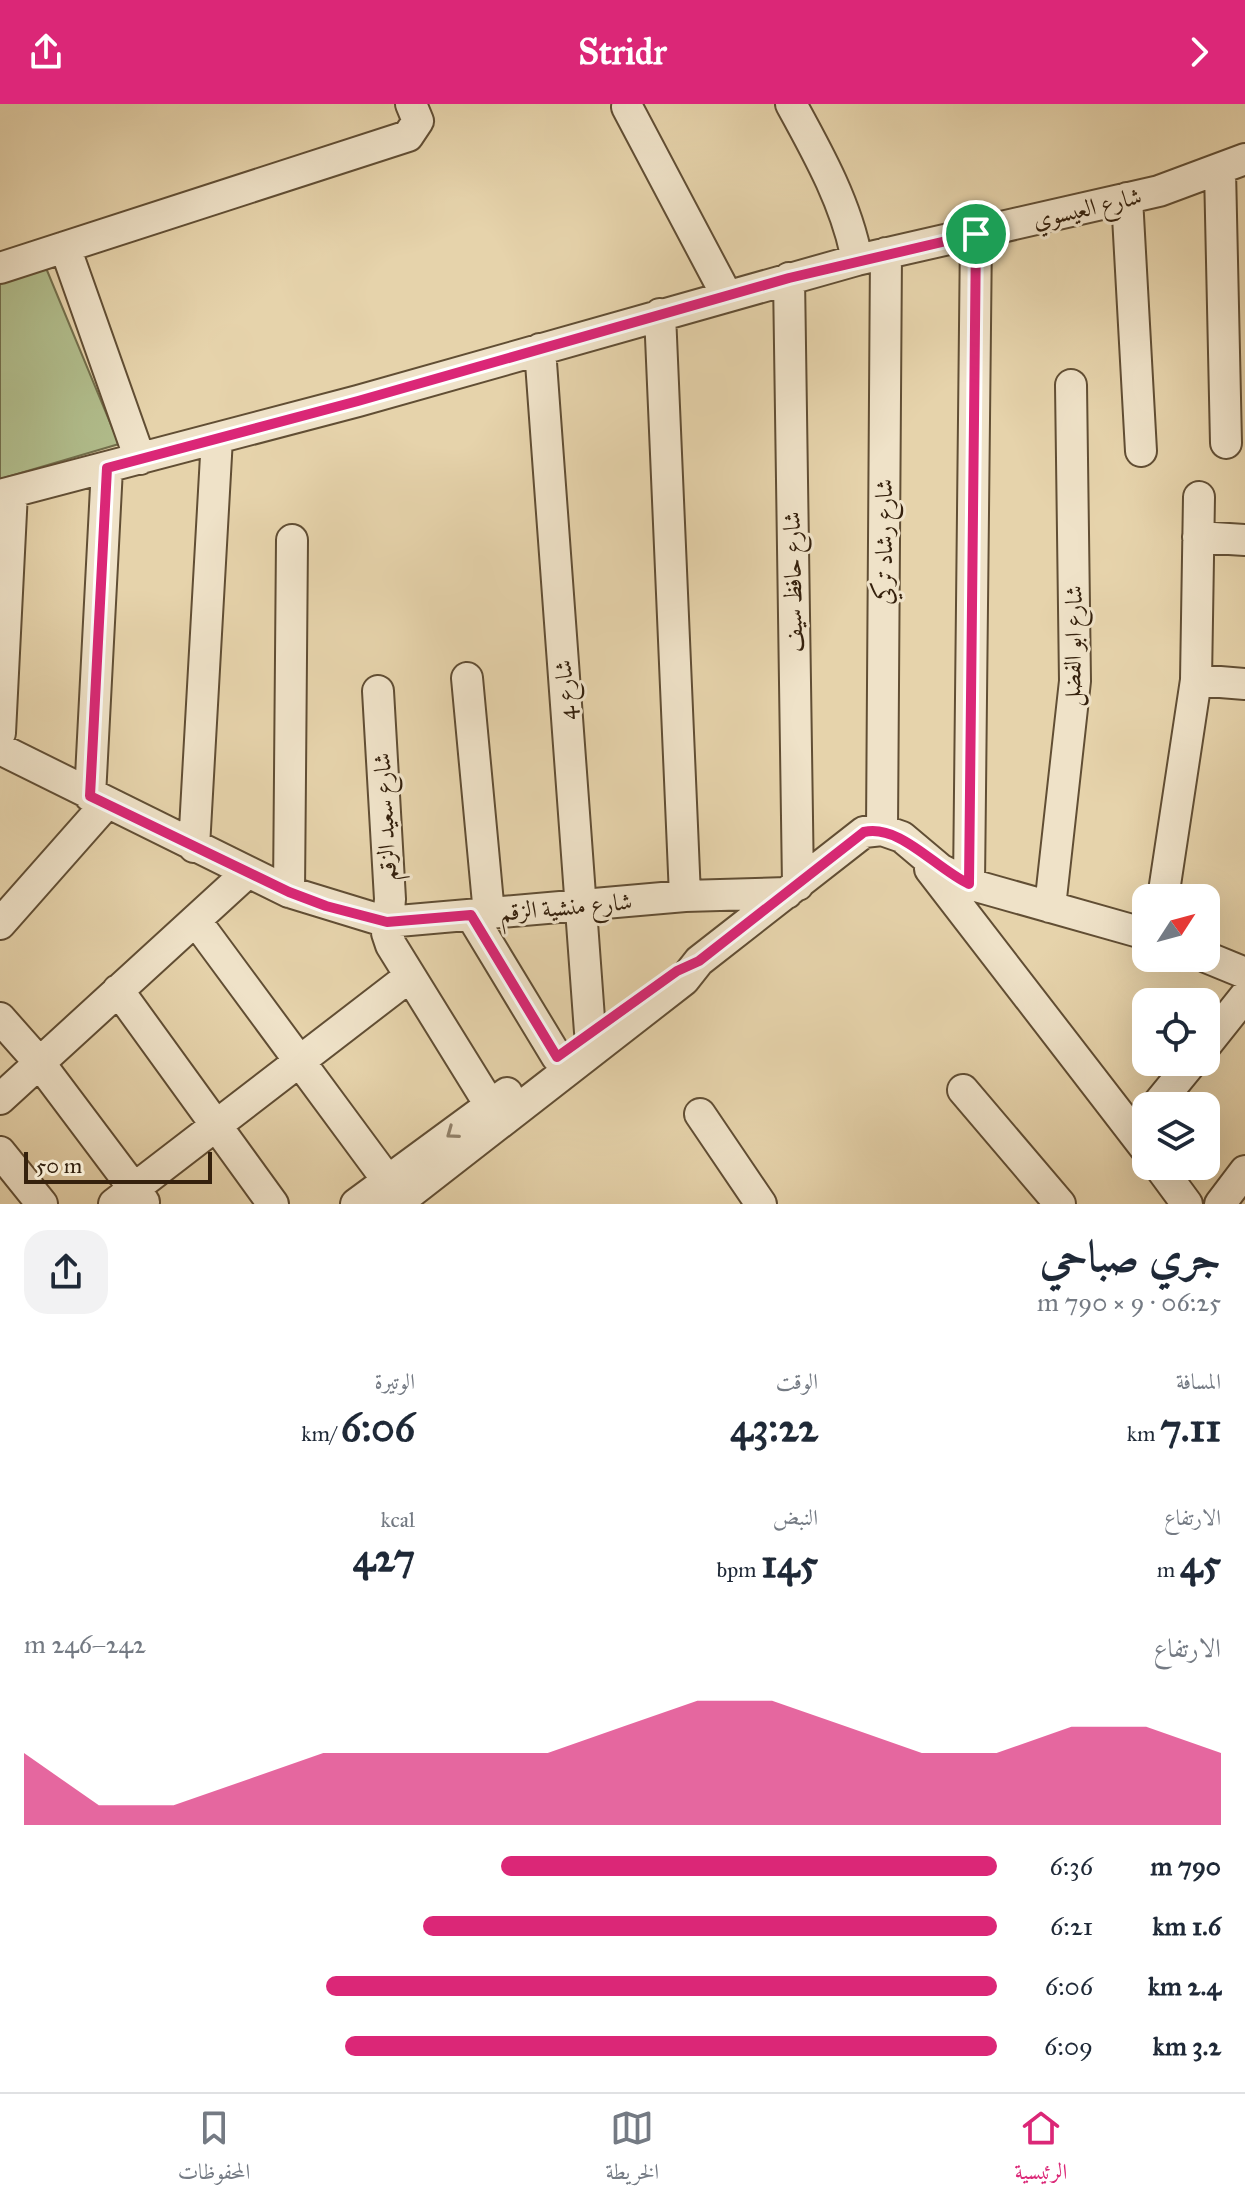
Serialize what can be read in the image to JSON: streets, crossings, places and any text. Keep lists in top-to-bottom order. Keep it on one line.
{"streets":{"street":["شارع العيسوي","شارع رشاد تركي","شارع حافظ سيف","شارع ابو الفضل","شارع 4","شارع سعيد الزقم","شارع منشية الزقم"]},"crossings":[["شارع العيسوي","شارع رشاد تركي"],["شارع العيسوي","شارع حافظ سيف"],["شارع العيسوي","شارع 4"],["شارع حافظ سيف","شارع منشية الزقم"],["شارع 4","شارع منشية الزقم"],["شارع سعيد الزقم","شارع منشية الزقم"]],"scale_bar":"50 m","north":"top right","page":{"header":"Stridr","scale":"50 m","heading":["جري صباحي","06:25 · 9 × 790 m"],"stats":[["المسافة","7.11 km"],["الوقت","43:22"],["الوتيرة","6:06 /km"],["الارتفاع","45 m"],["النبض","145 bpm"],["kcal","427"]],"chart":["الارتفاع","242–246 m"],"list":[{"name":"790 m","note":"6:36"},{"name":"1.6 km","note":"6:21"},{"name":"2.4 km","note":"6:06"},{"name":"3.2 km","note":"6:09"}],"tabs":["الرئيسية","الخريطة","المحفوظات"]}}
